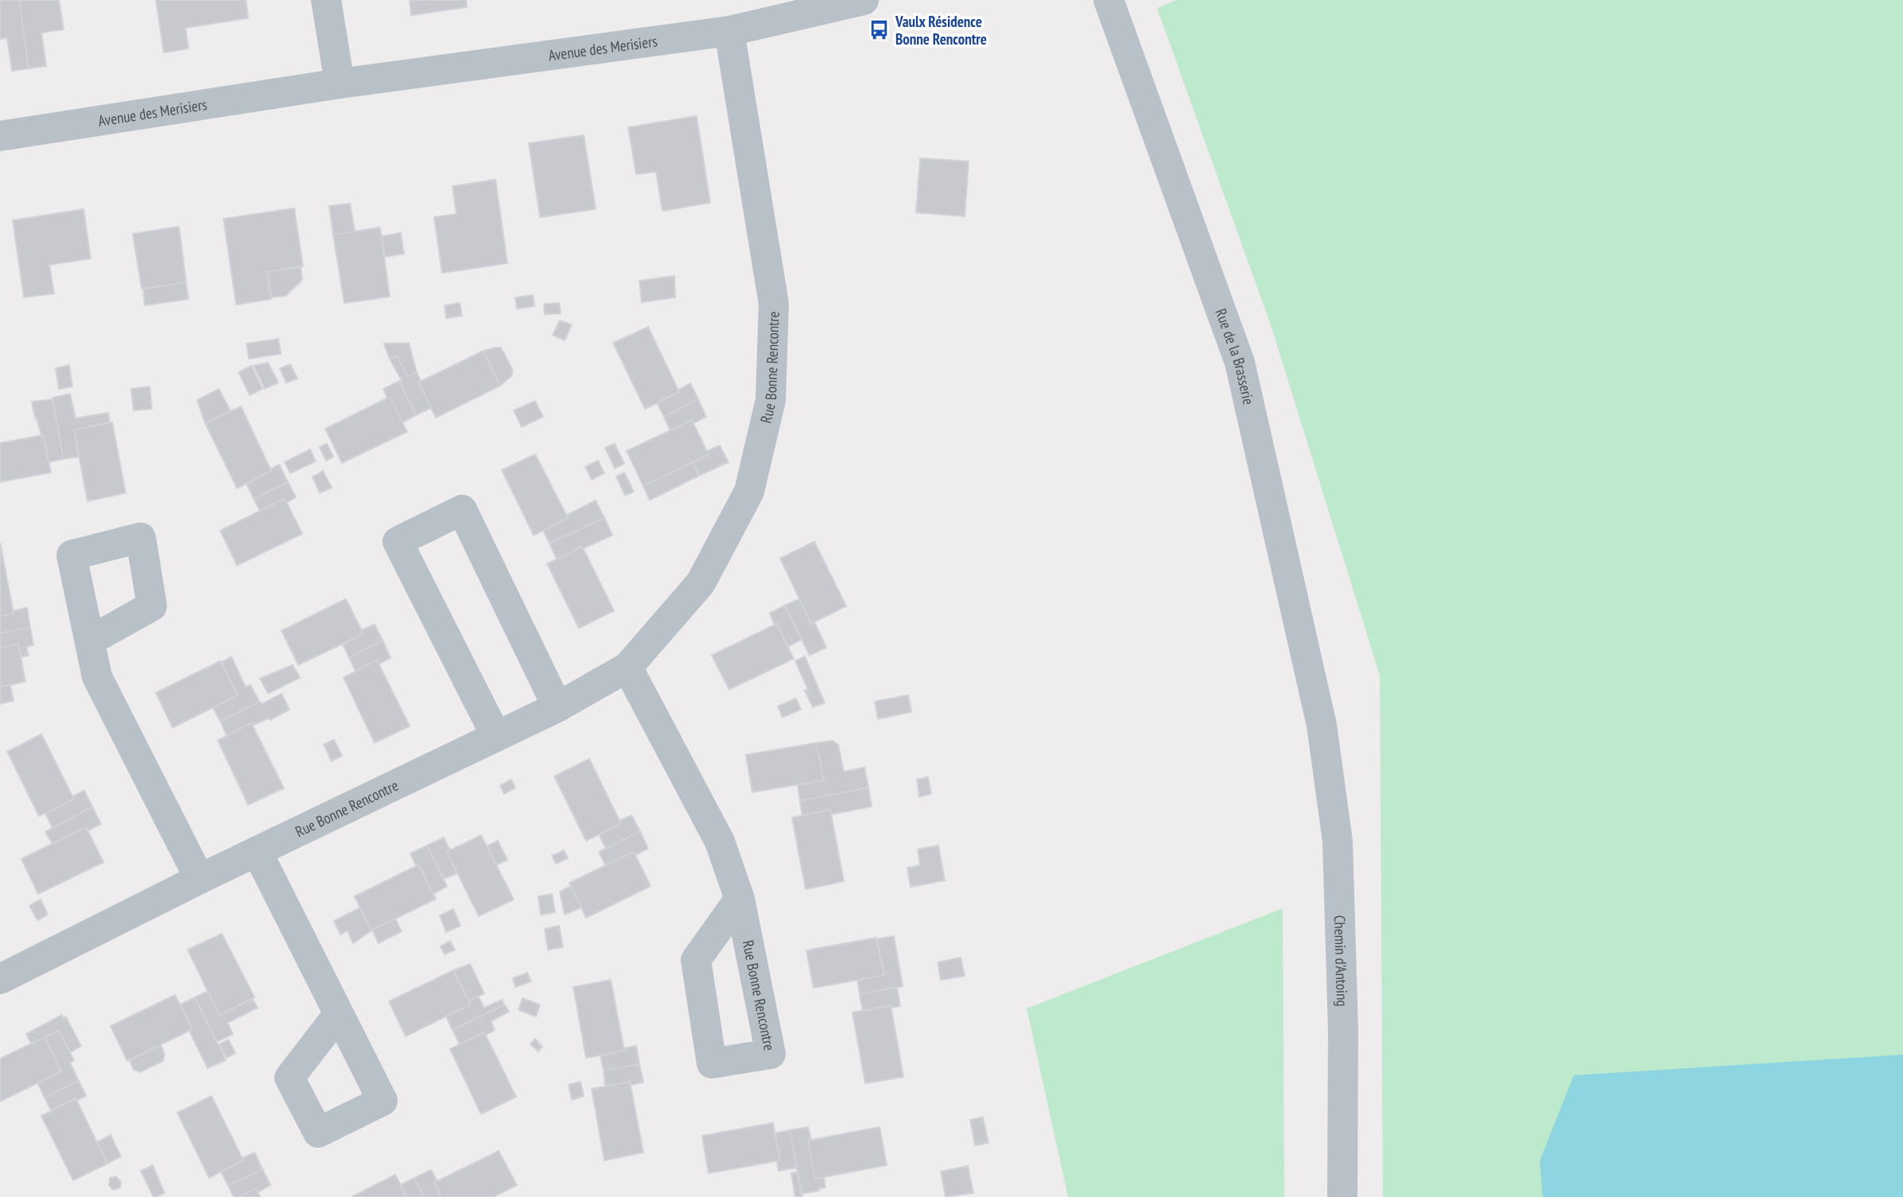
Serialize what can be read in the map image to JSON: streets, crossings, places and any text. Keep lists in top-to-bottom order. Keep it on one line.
{"streets":{"street":["Avenue des Merisiers","Rue de la Brasserie","Rue Bonne Rencontre","Chemin d'Antoing"]},"crossings":[["Avenue des Merisiers","Rue Bonne Rencontre"],["Rue de la Brasserie","Chemin d'Antoing"]],"places":{"bus stop":["Vaulx Résidence Bonne Rencontre"]}}
